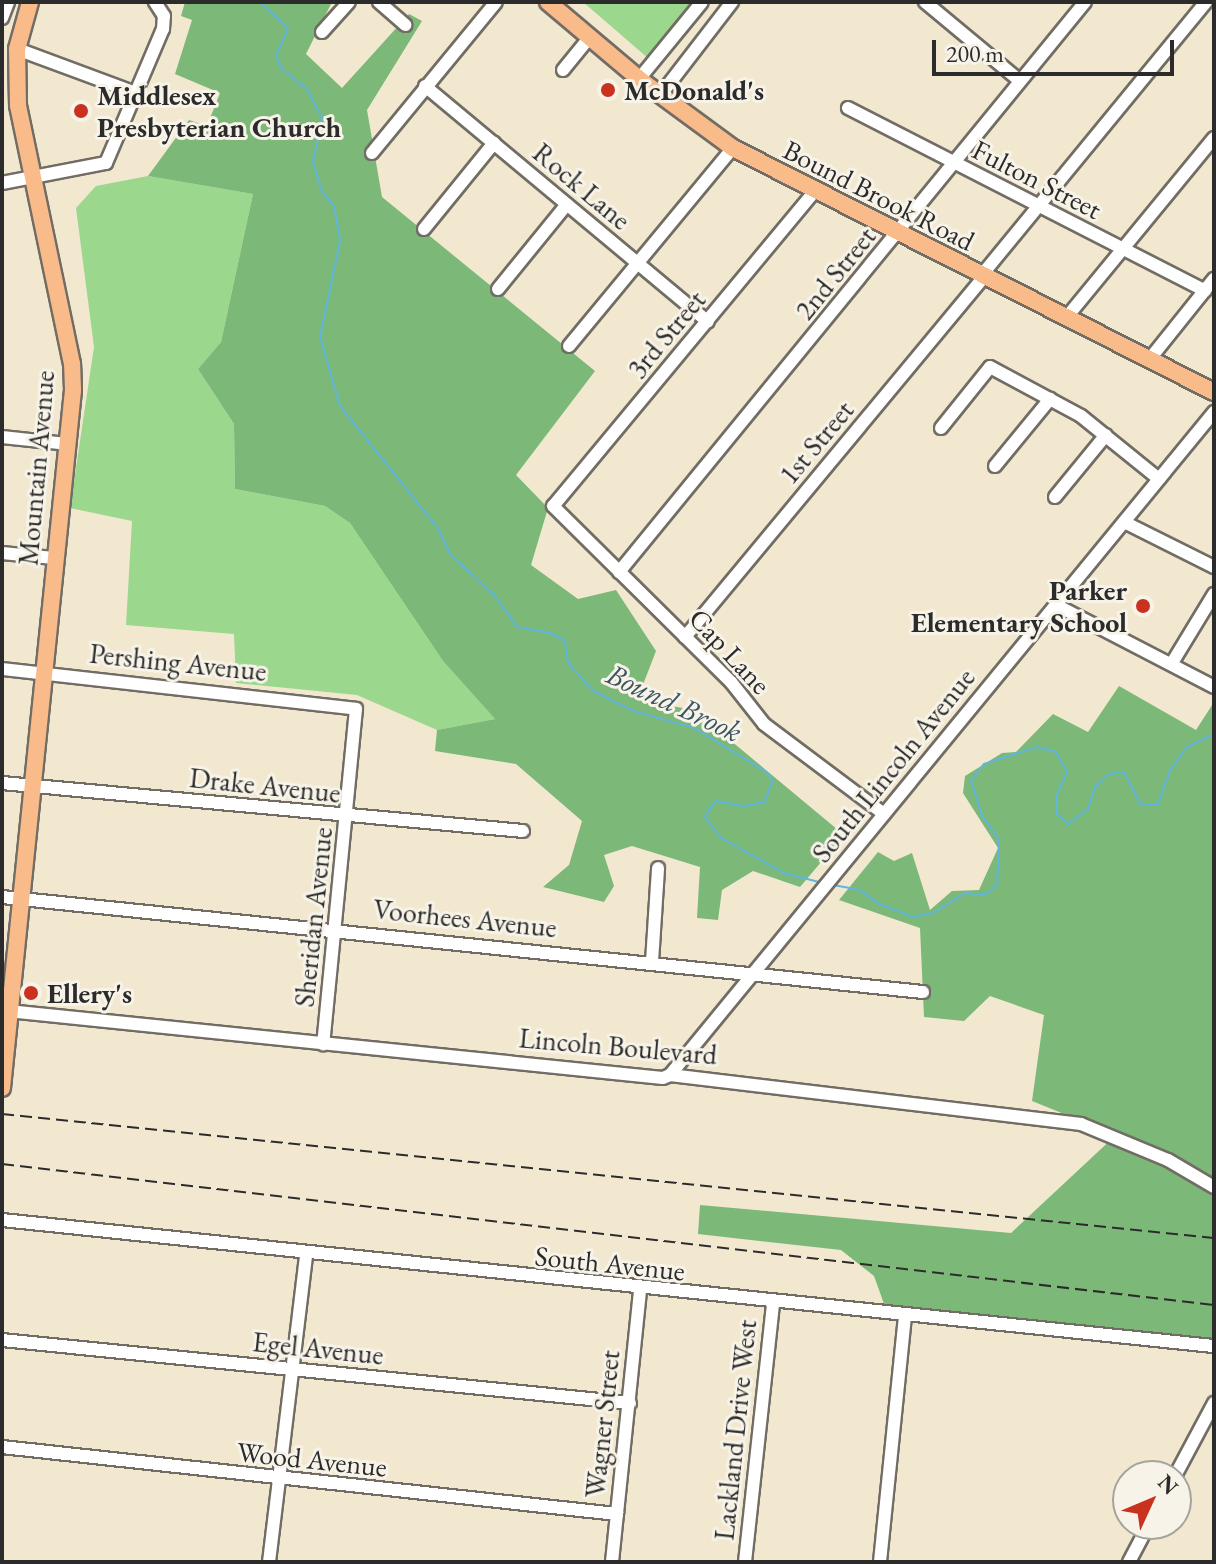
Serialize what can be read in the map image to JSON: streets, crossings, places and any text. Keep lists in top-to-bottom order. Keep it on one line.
{"streets":{"main road":["Bound Brook Road","Mountain Avenue"],"street":["Fulton Street","Rock Lane","2nd Street","3rd Street","1st Street","Cap Lane","Pershing Avenue","South Lincoln Avenue","Drake Avenue","Sheridan Avenue","Voorhees Avenue","Lincoln Boulevard","South Avenue","Egel Avenue","Wagner Street","Lackland Drive West","Wood Avenue"]},"crossings":[["Fulton Street","2nd Street"],["Fulton Street","1st Street"],["Rock Lane","3rd Street"],["Bound Brook Road","2nd Street"],["Bound Brook Road","3rd Street"],["Bound Brook Road","1st Street"],["2nd Street","Cap Lane"],["3rd Street","Cap Lane"],["1st Street","Cap Lane"],["Mountain Avenue","Pershing Avenue"],["Mountain Avenue","Drake Avenue"],["Mountain Avenue","Voorhees Avenue"],["Mountain Avenue","Lincoln Boulevard"],["Cap Lane","South Lincoln Avenue"],["Pershing Avenue","Sheridan Avenue"],["South Lincoln Avenue","Voorhees Avenue"],["South Lincoln Avenue","Lincoln Boulevard"],["Drake Avenue","Sheridan Avenue"],["Sheridan Avenue","Voorhees Avenue"],["Sheridan Avenue","Lincoln Boulevard"],["South Avenue","Wagner Street"],["South Avenue","Lackland Drive West"],["Egel Avenue","Wagner Street"],["Wagner Street","Wood Avenue"]],"water":["Bound Brook"],"places":["McDonald's","Middlesex Presbyterian Church","Parker Elementary School","Ellery's"],"scale_bar":"200 m","north":"top right"}
